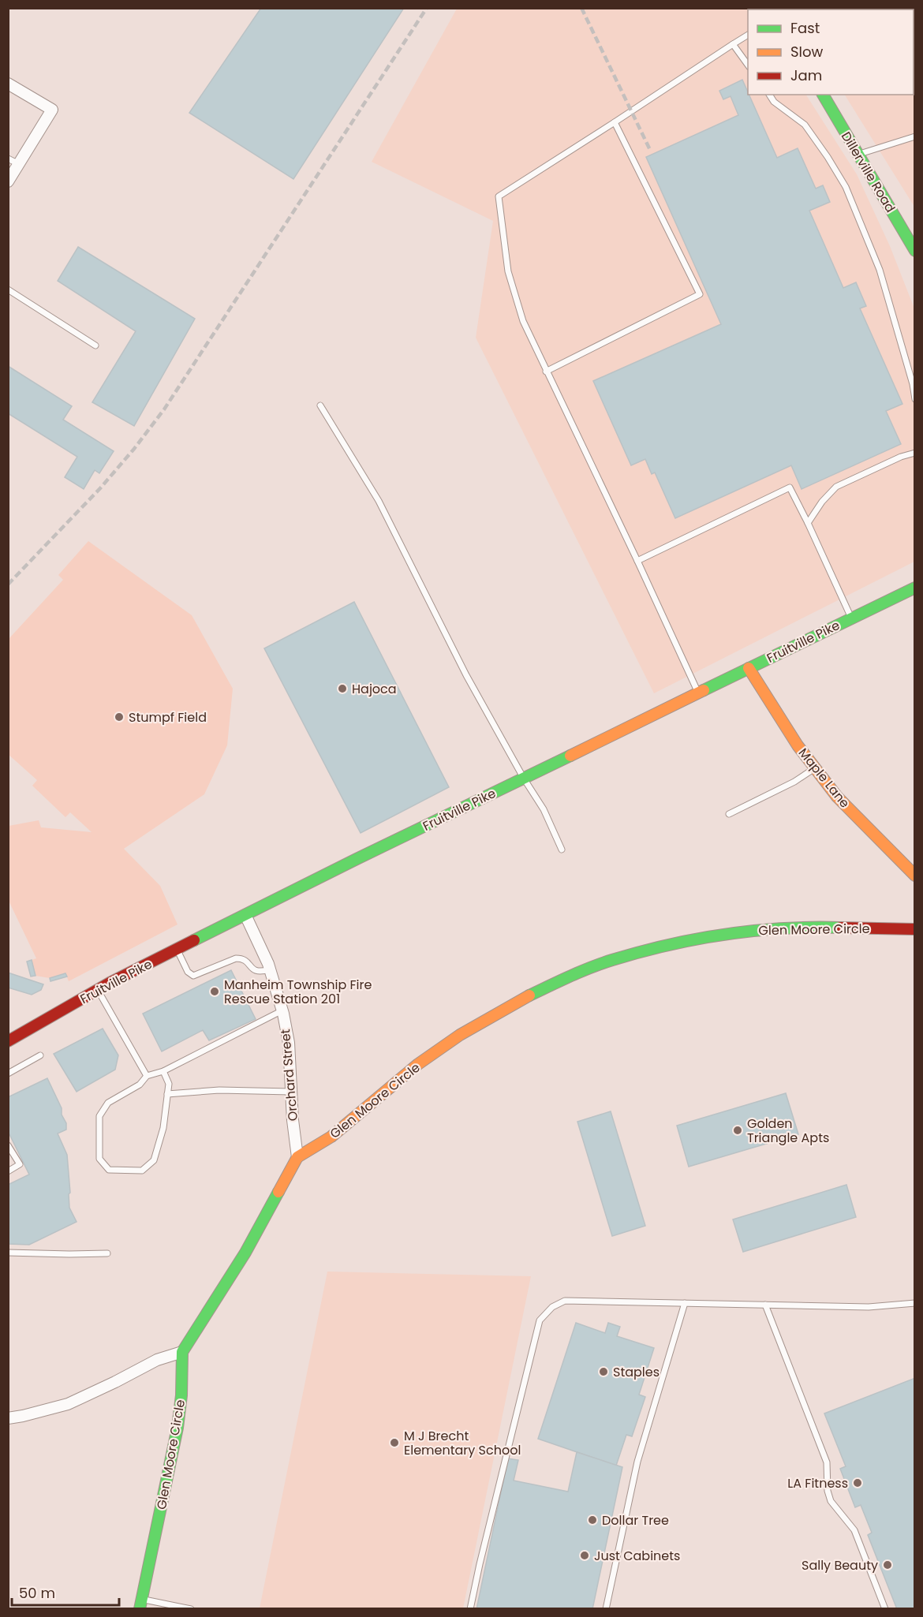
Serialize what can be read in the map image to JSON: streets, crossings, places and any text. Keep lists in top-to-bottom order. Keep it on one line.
{"streets":{"street":["Dillerville Road","Fruitville Pike","Maple Lane","Glen Moore Circle","Orchard Street"]},"crossings":[["Fruitville Pike","Maple Lane"],["Fruitville Pike","Orchard Street"],["Glen Moore Circle","Orchard Street"]],"places":["Hajoca","Stumpf Field","Manheim Township Fire Rescue Station 201","Golden Triangle Apts","Staples","M J Brecht Elementary School","LA Fitness","Dollar Tree","Just Cabinets","Sally Beauty"],"legend":["Fast","Slow","Jam"],"scale_bar":"50 m"}
